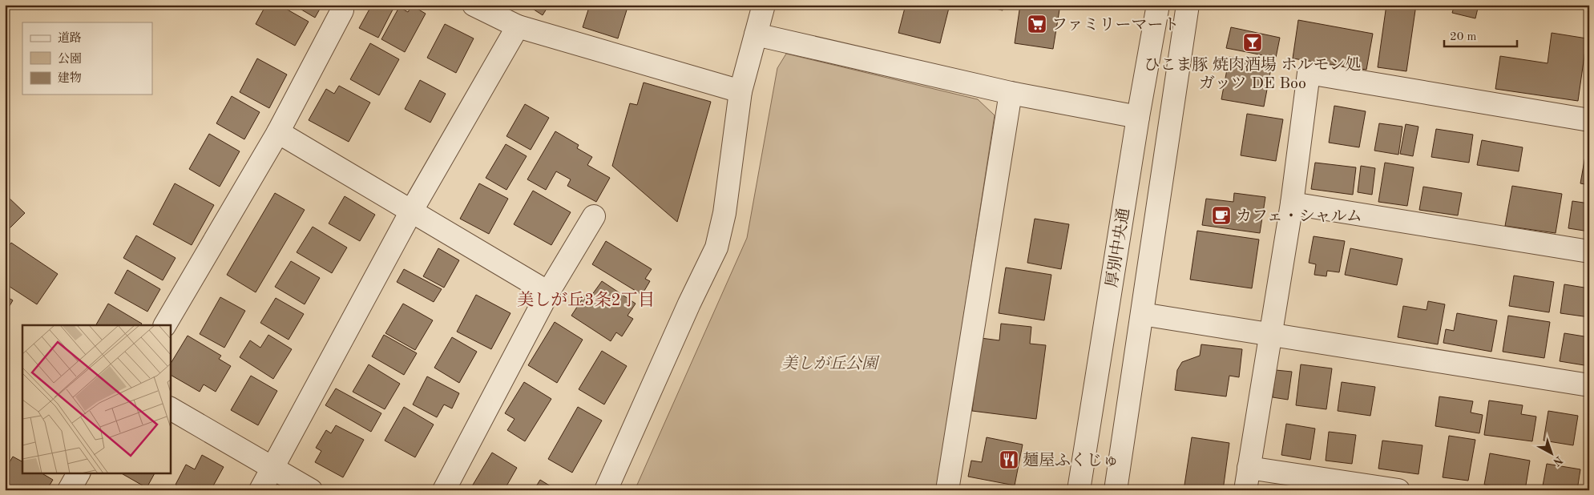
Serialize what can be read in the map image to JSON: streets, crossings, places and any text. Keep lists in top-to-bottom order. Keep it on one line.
{"streets":{"street":["厚別中央通"]},"districts":["美しが丘3条2丁目"],"parks":["美しが丘公園"],"places":{"supermarket":["ファミリーマート"],"bar":["ひこま豚 焼肉酒場 ホルモン処 ガッツ DE Boo"],"cafe":["カフェ・シャルム"],"restaurant":["麺屋ふくじゅ"]},"legend":["道路","公園","建物"],"scale_bar":"20 m","north":"bottom right"}
